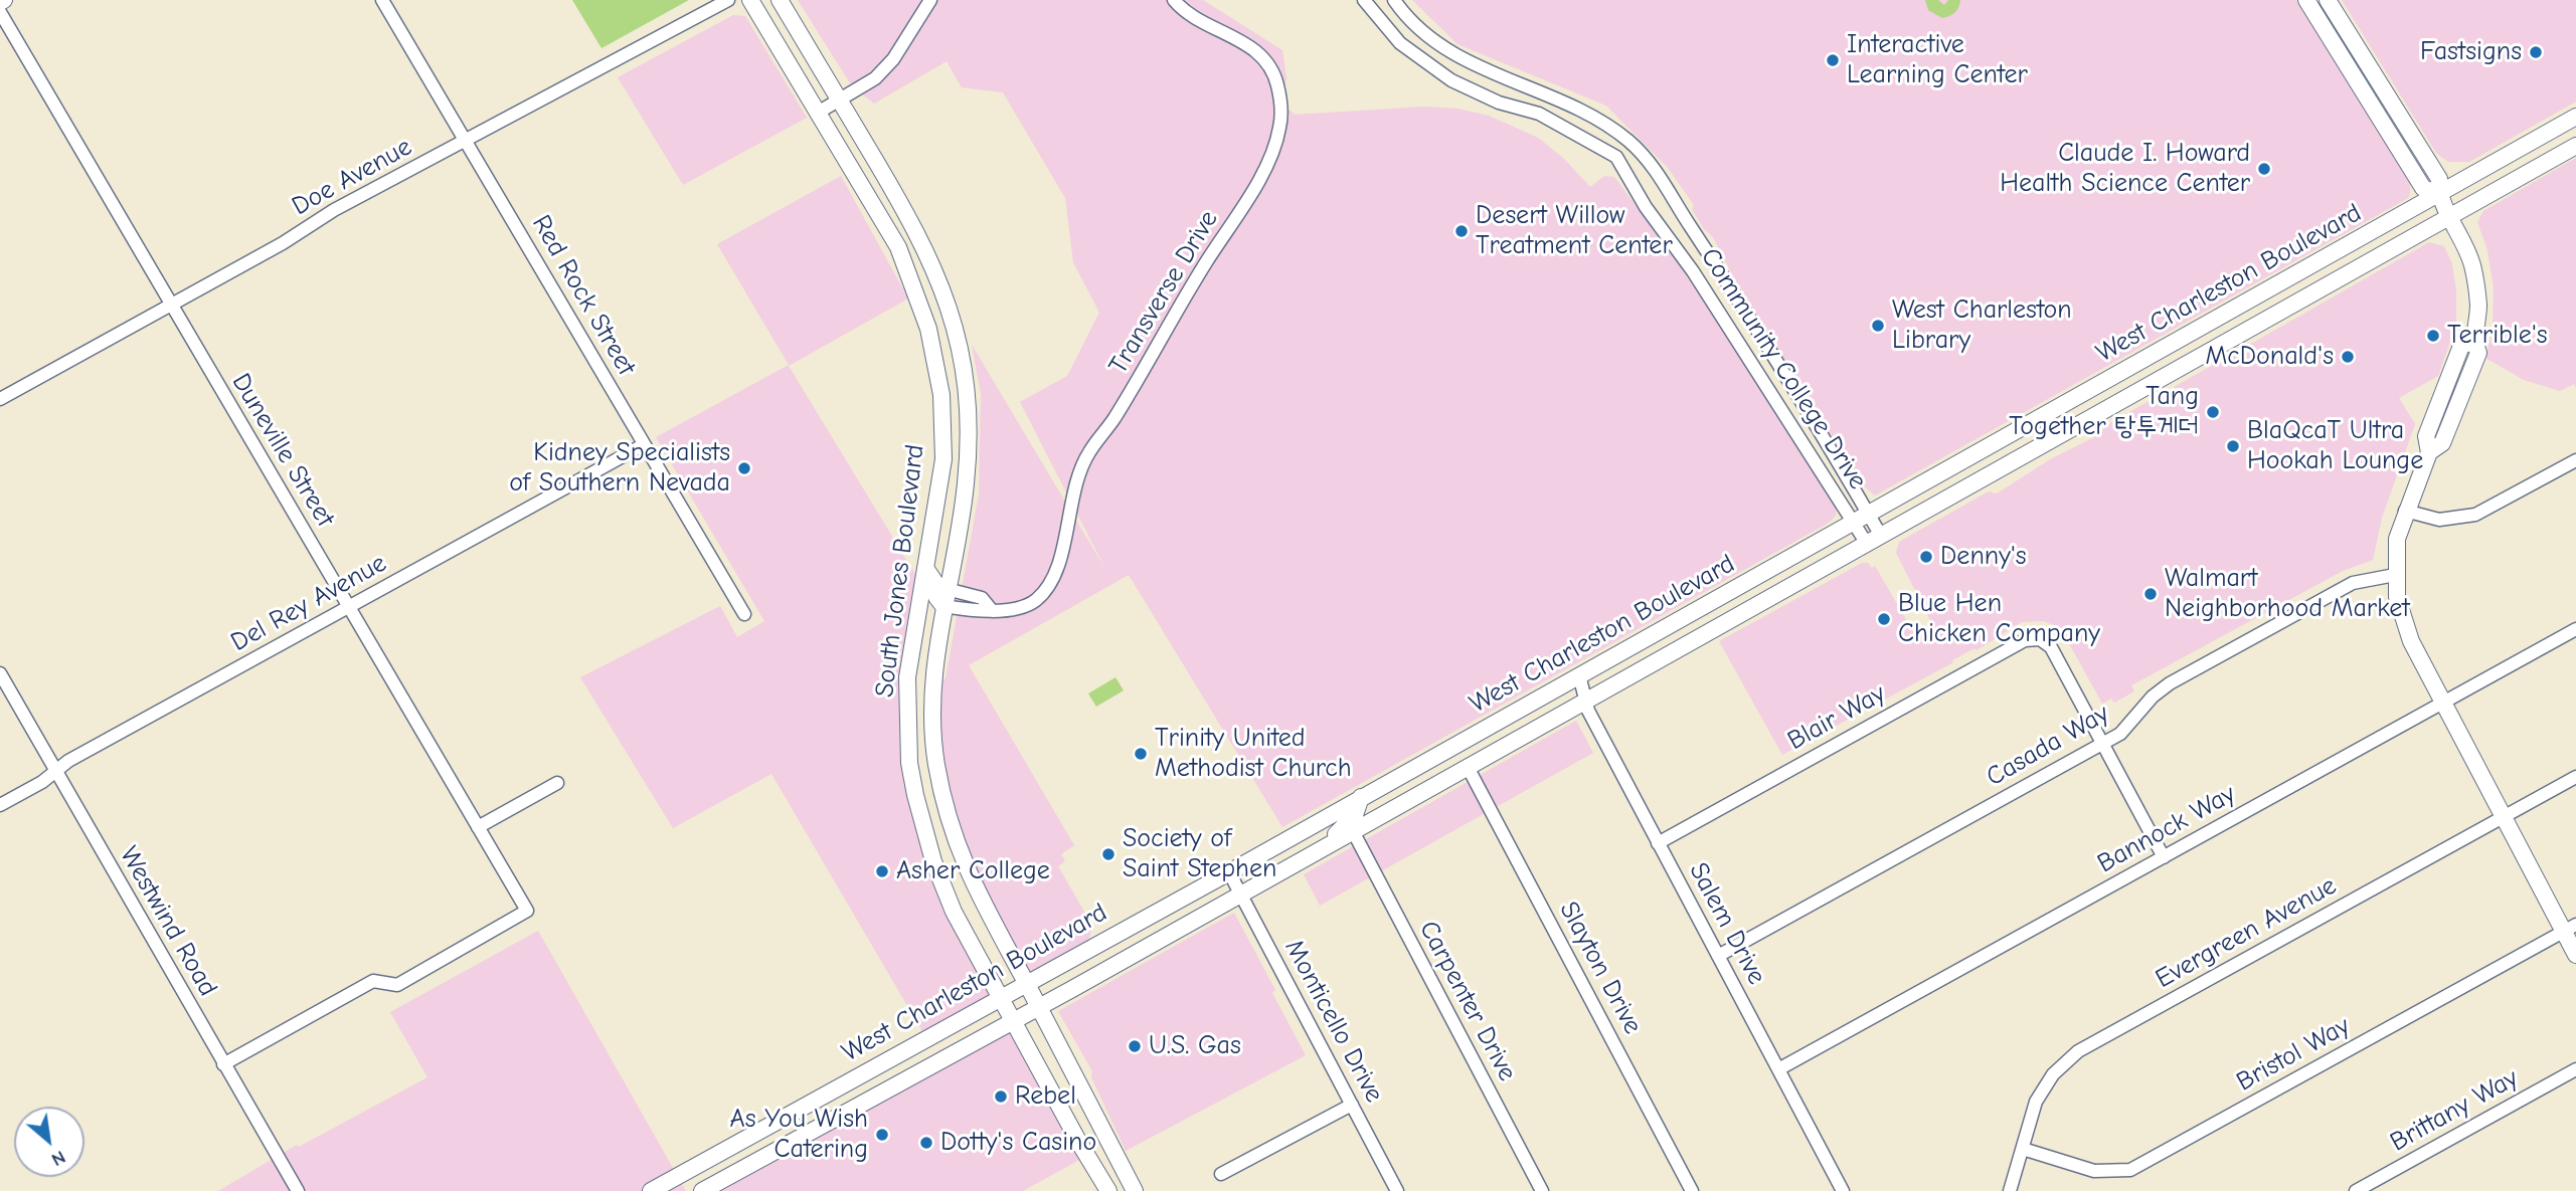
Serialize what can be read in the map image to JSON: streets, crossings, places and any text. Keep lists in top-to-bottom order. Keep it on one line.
{"streets":{"main road":["West Charleston Boulevard","South Jones Boulevard"],"street":["Doe Avenue","Transverse Drive","Red Rock Street","Community College Drive","Duneville Street","Del Rey Avenue","Blair Way","Casada Way","Bannock Way","Westwind Road","Salem Drive","Evergreen Avenue","Slayton Drive","Carpenter Drive","Monticello Drive","Bristol Way","Brittany Way"]},"crossings":[["Doe Avenue","Red Rock Street"],["Doe Avenue","Duneville Street"],["West Charleston Boulevard","Community College Drive"],["West Charleston Boulevard","South Jones Boulevard"],["West Charleston Boulevard","Salem Drive"],["West Charleston Boulevard","Slayton Drive"],["West Charleston Boulevard","Carpenter Drive"],["West Charleston Boulevard","Monticello Drive"],["Transverse Drive","South Jones Boulevard"],["Red Rock Street","Del Rey Avenue"],["Duneville Street","Del Rey Avenue"],["Duneville Street","Westwind Road"],["Del Rey Avenue","Westwind Road"],["Blair Way","Casada Way"],["Blair Way","Salem Drive"],["Casada Way","Salem Drive"],["Bannock Way","Salem Drive"],["Evergreen Avenue","Bristol Way"]],"places":["Fastsigns","Interactive Learning Center","Claude I. Howard Health Science Center","Desert Willow Treatment Center","West Charleston Library","Terrible's","McDonald's","Tang Together 탕투게더","BlaQcaT Ultra Hookah Lounge","Kidney Specialists of Southern Nevada","Denny's","Walmart Neighborhood Market","Blue Hen Chicken Company","Trinity United Methodist Church","Society of Saint Stephen","Asher College","U.S. Gas","Rebel","As You Wish Catering","Dotty's Casino"],"north":"bottom right"}
